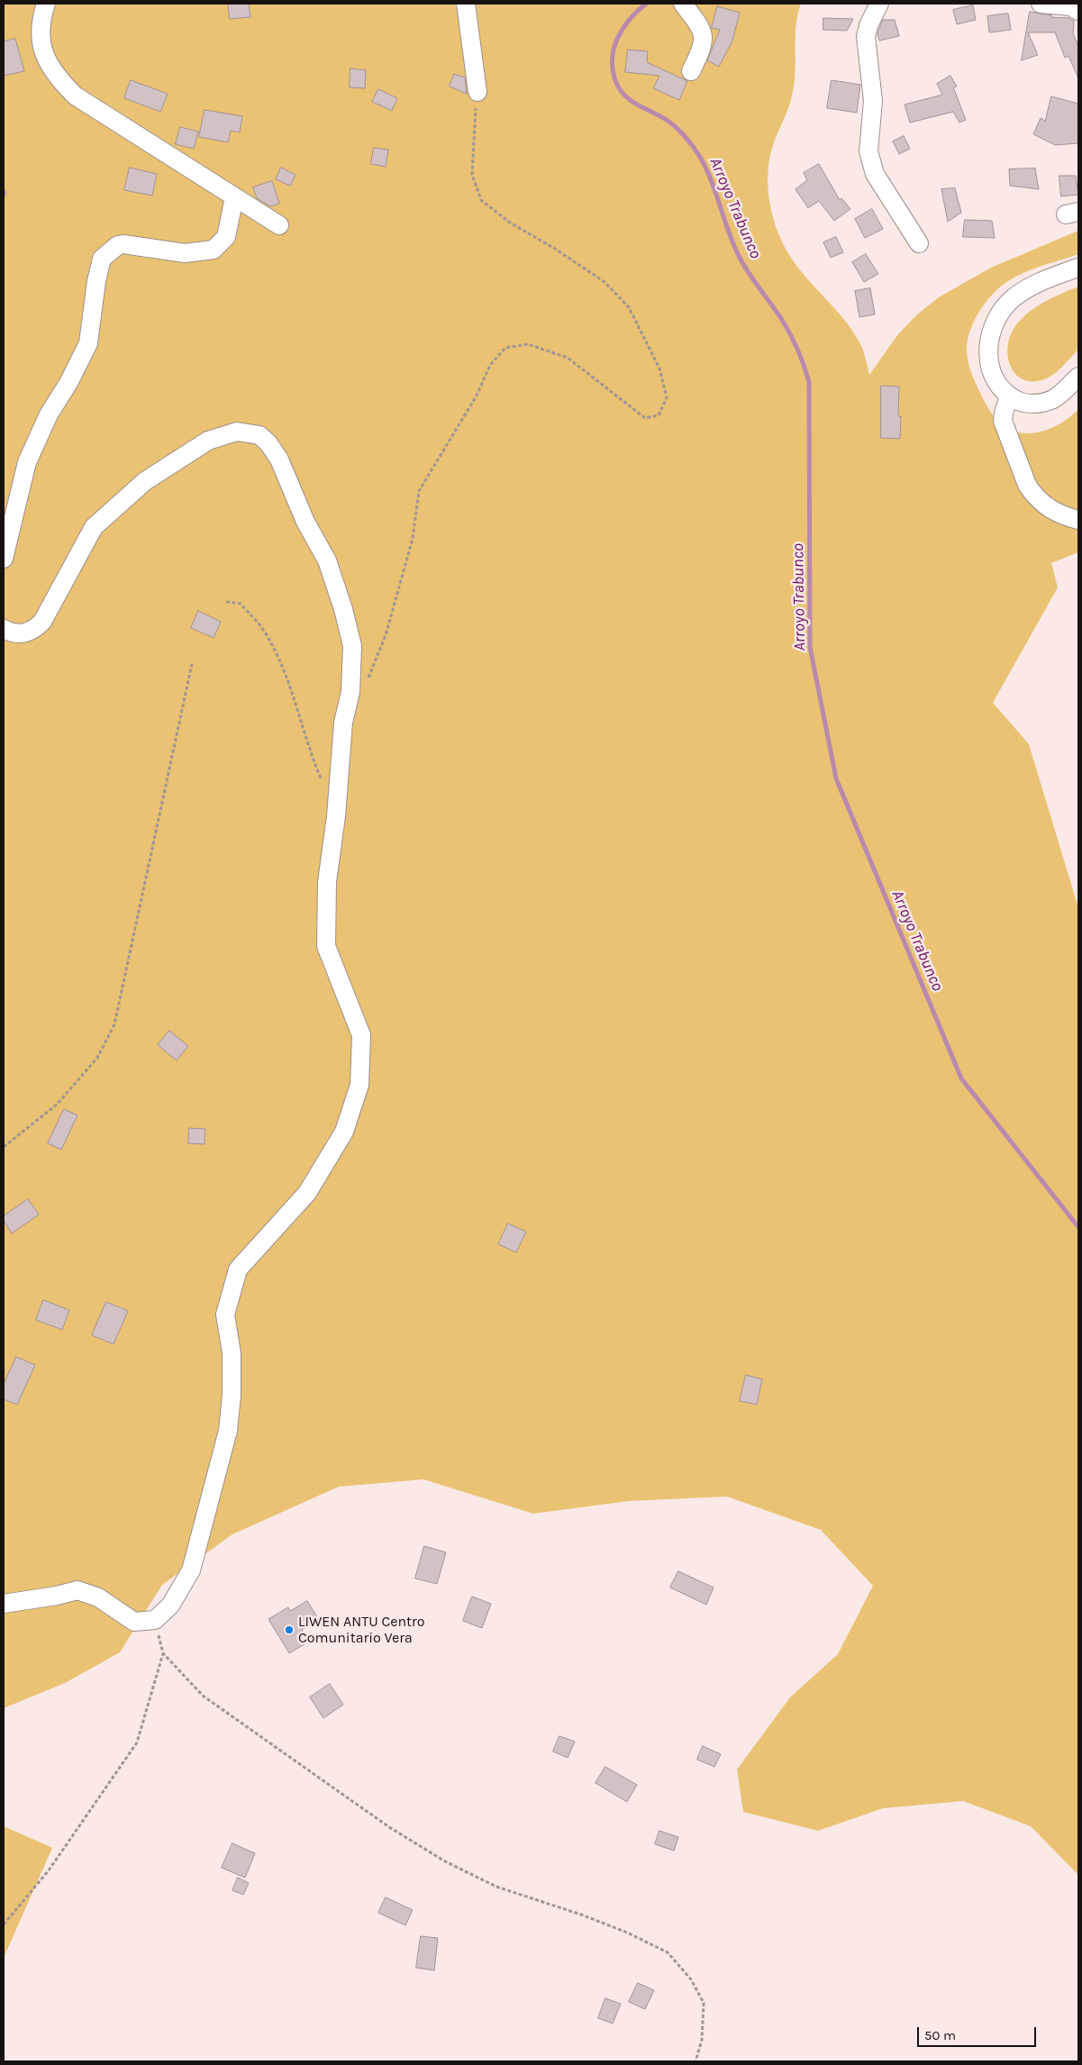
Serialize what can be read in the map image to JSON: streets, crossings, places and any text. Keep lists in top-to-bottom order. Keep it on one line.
{"water":["Arroyo Trabunco"],"places":["LIWEN ANTU Centro Comunitario Vera"],"scale_bar":"50 m"}
